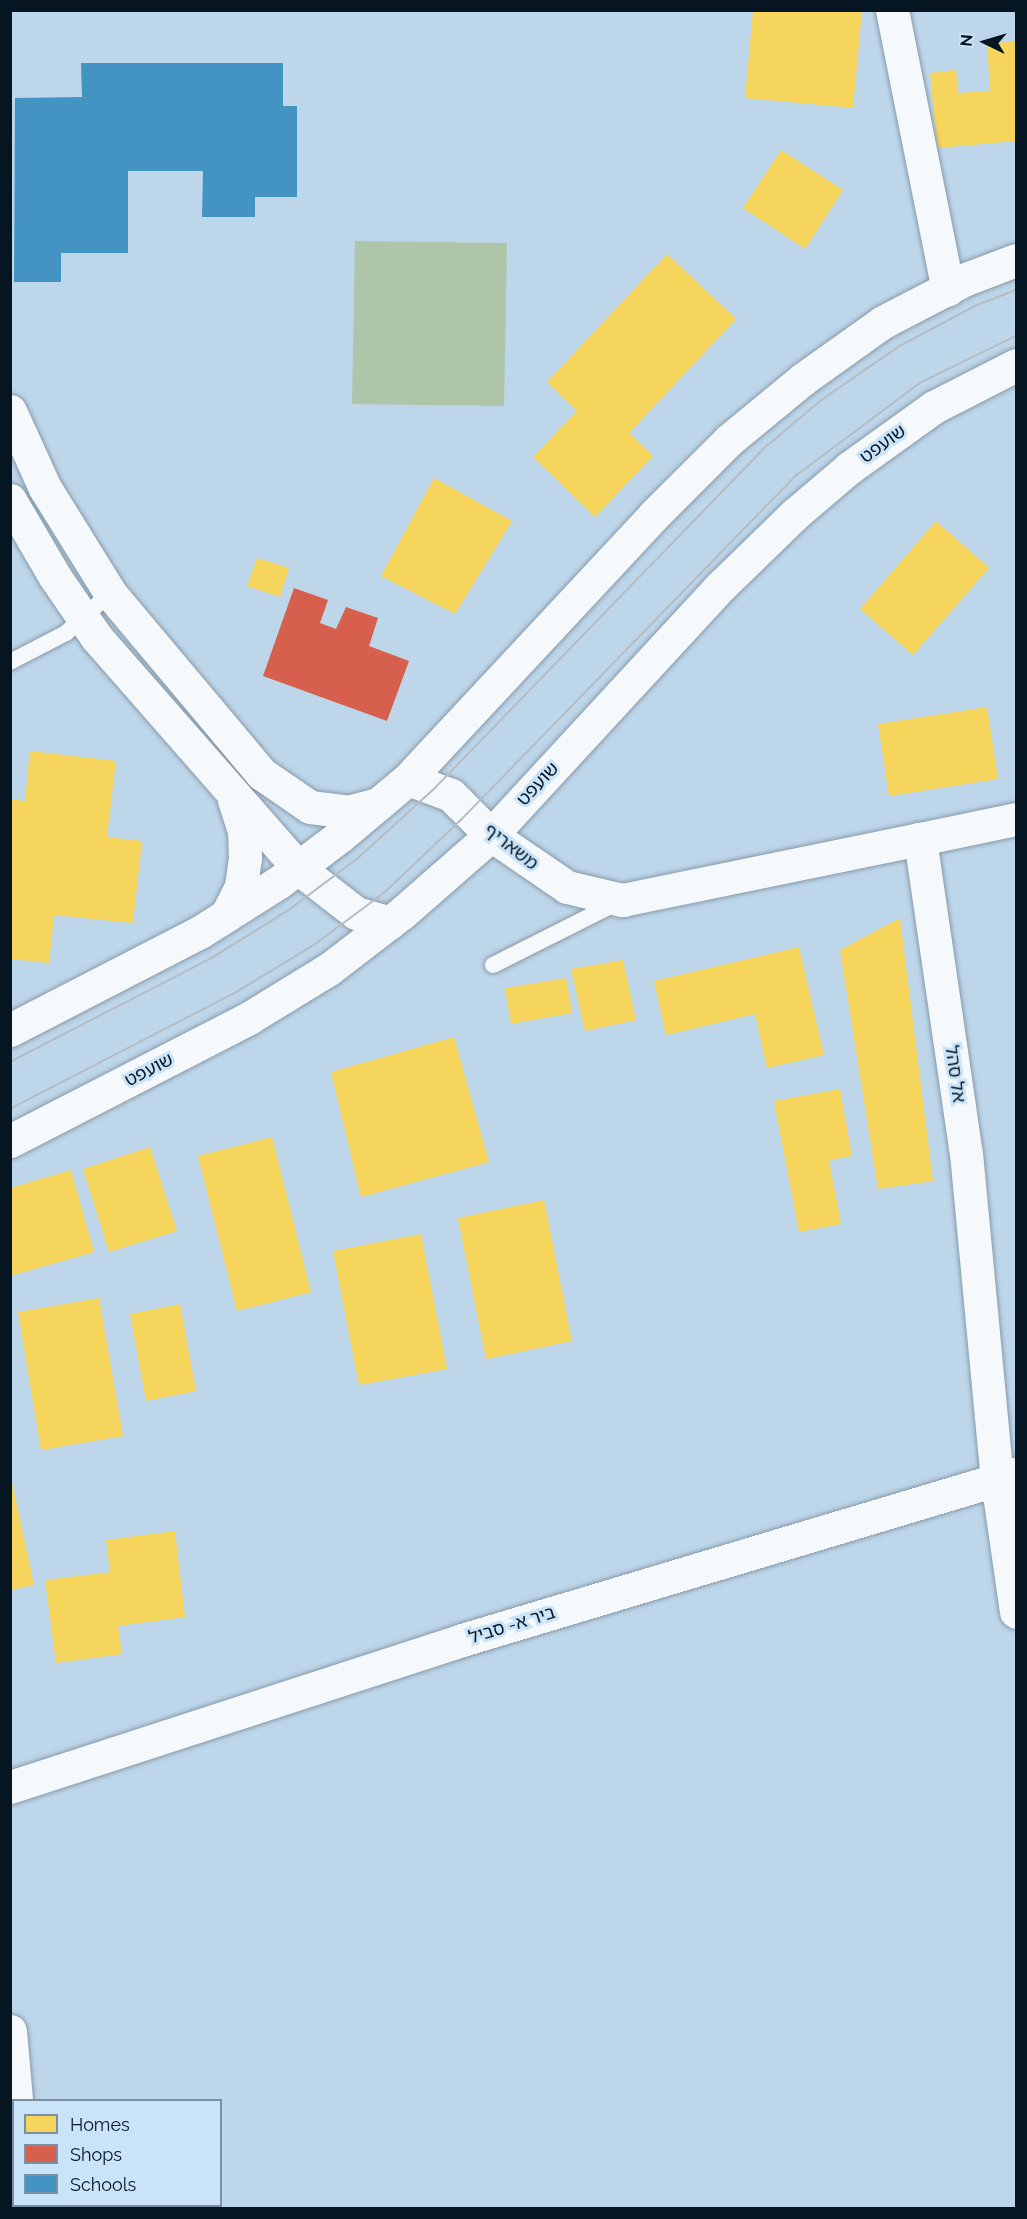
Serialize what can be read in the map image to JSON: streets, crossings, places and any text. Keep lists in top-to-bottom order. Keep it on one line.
{"streets":{"street":["שועפט","משאריף","אל סהל","ביר א- סביל"]},"crossings":[["שועפט","משאריף"],["אל סהל","ביר א- סביל"]],"legend":["Homes","Shops","Schools"],"north":"left"}
